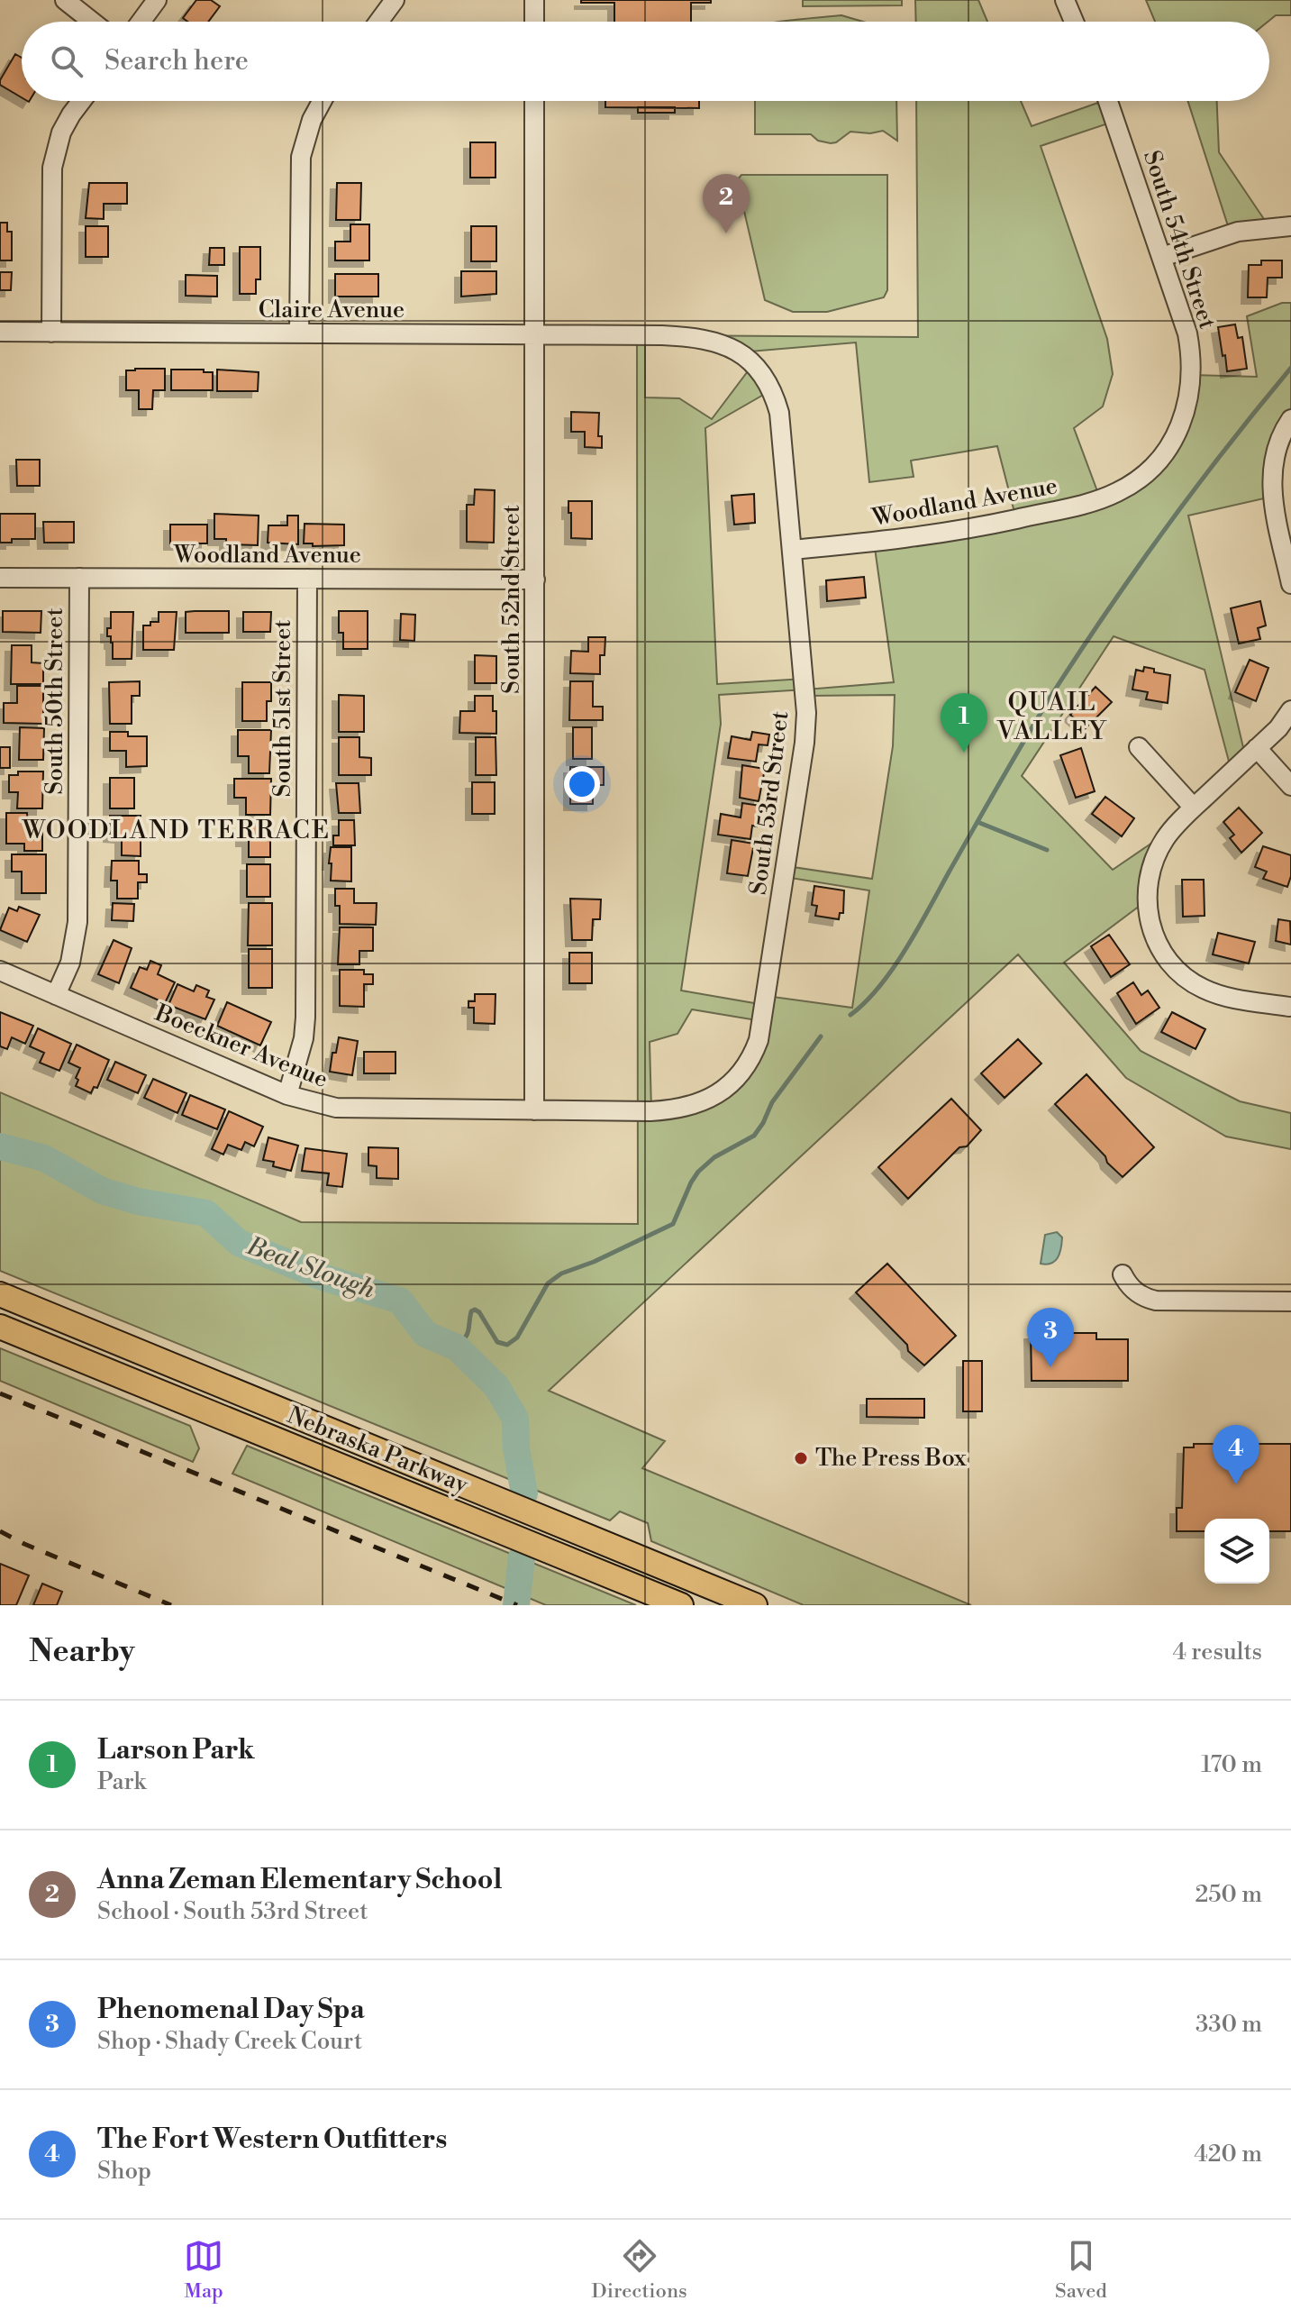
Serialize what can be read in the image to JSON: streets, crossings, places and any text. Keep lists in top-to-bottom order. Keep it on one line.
{"streets":{"main road":["Nebraska Parkway"],"street":["South 54th Street","Claire Avenue","Woodland Avenue","South 52nd Street","South 50th Street","South 51st Street","South 53rd Street","Boeckner Avenue"]},"crossings":[["South 54th Street","Woodland Avenue"],["Claire Avenue","South 52nd Street"],["Claire Avenue","South 53rd Street"],["Woodland Avenue","South 52nd Street"],["Woodland Avenue","South 50th Street"],["Woodland Avenue","South 51st Street"],["Woodland Avenue","South 53rd Street"],["South 52nd Street","Boeckner Avenue"],["South 50th Street","Boeckner Avenue"],["South 51st Street","Boeckner Avenue"],["South 53rd Street","Boeckner Avenue"]],"districts":["QUAIL VALLEY","WOODLAND TERRACE"],"water":["Beal Slough"],"places":["The Press Box"],"page":{"search":"Search here","pins":["2","1","3","4"],"heading":["Nearby","4 results"],"list":[{"mark":"1","name":"Larson Park","note":"Park","value":"170 m"},{"mark":"2","name":"Anna Zeman Elementary School","note":"School · South 53rd Street","value":"250 m"},{"mark":"3","name":"Phenomenal Day Spa","note":"Shop · Shady Creek Court","value":"330 m"},{"mark":"4","name":"The Fort Western Outfitters","note":"Shop","value":"420 m"}],"nav":["Map","Directions","Saved"]}}
